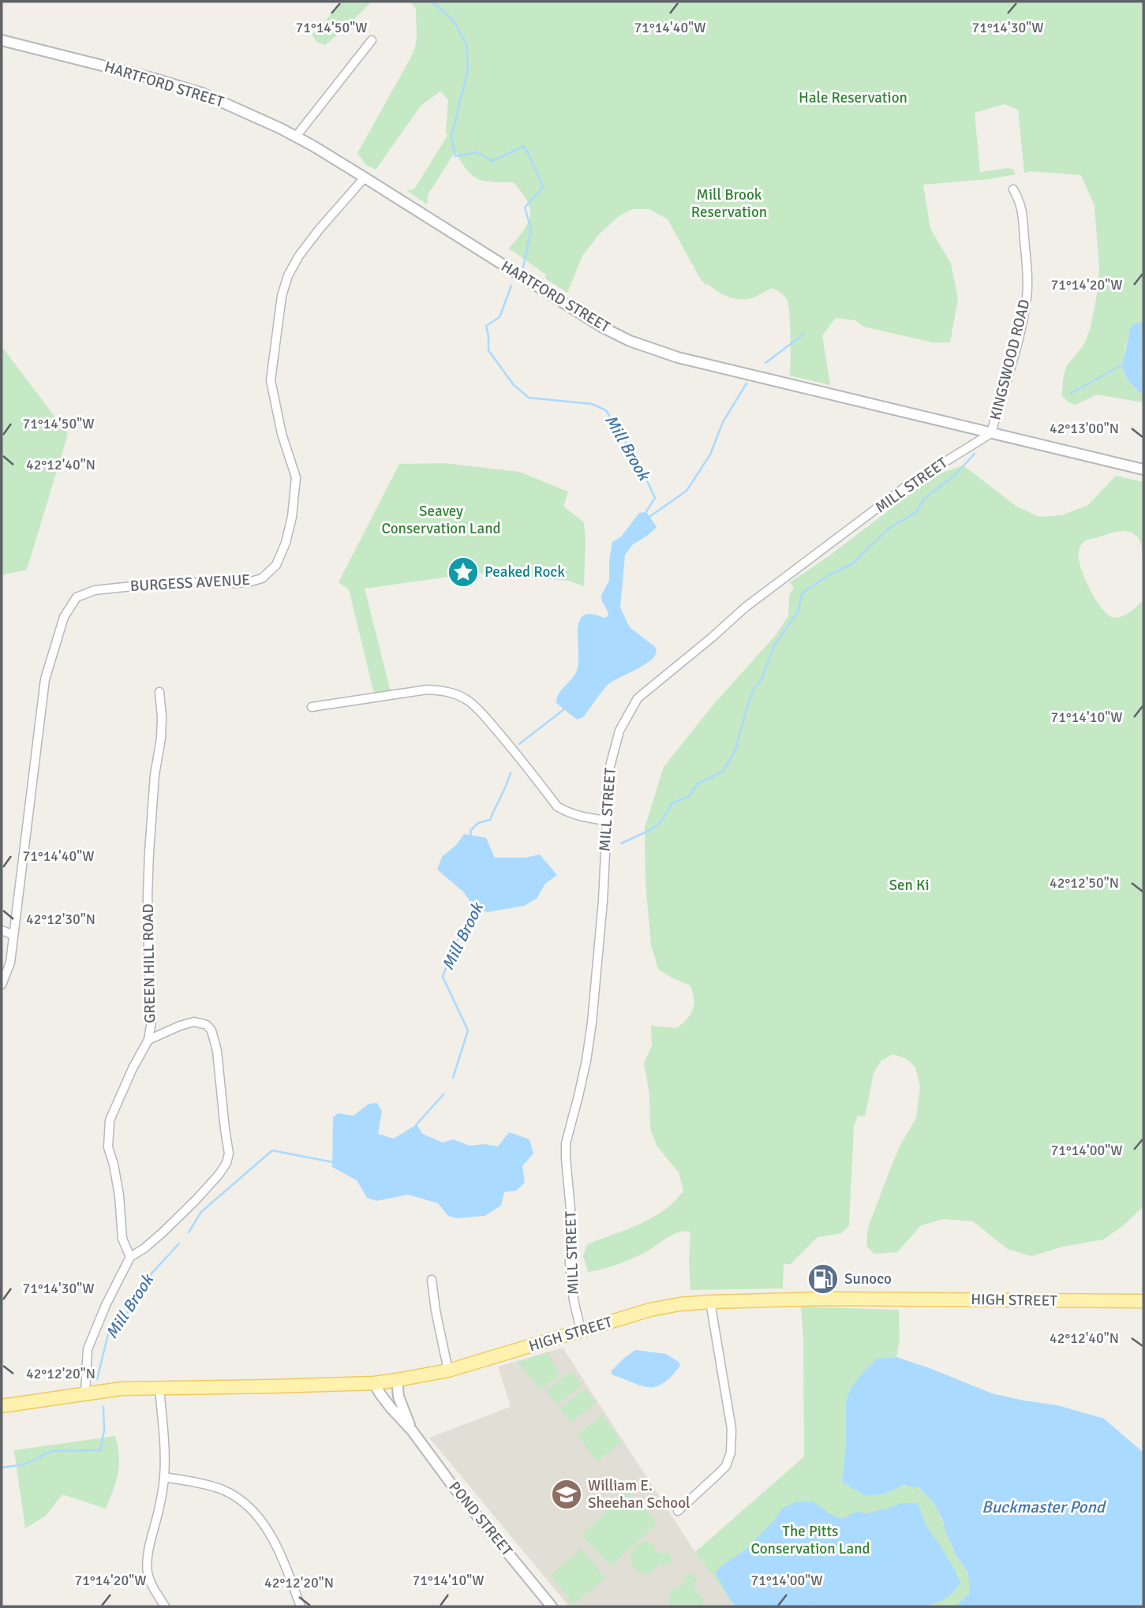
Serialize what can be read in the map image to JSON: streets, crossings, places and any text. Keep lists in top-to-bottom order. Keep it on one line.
{"streets":{"main road":["HIGH STREET"],"street":["HARTFORD STREET","KINGSWOOD ROAD","MILL STREET","BURGESS AVENUE","GREEN HILL ROAD","POND STREET"]},"crossings":[["HARTFORD STREET","KINGSWOOD ROAD"],["HARTFORD STREET","MILL STREET"],["HARTFORD STREET","BURGESS AVENUE"],["KINGSWOOD ROAD","MILL STREET"],["MILL STREET","HIGH STREET"],["HIGH STREET","POND STREET"]],"water":["Mill Brook","Buckmaster Pond"],"parks":["Hale Reservation","Mill Brook Reservation","Seavey Conservation Land","Sen Ki","The Pitts Conservation Land"],"places":{"place":["Peaked Rock"],"fuel station":["Sunoco"],"school or university":["William E. Sheehan School"]},"coordinates":["71°14'40\"W","71°14'50\"W","71°14'30\"W","71°14'20\"W","42°13'00\"N","42°12'40\"N","71°14'10\"W","42°12'50\"N","42°12'30\"N","71°14'00\"W","42°12'20\"N"]}
